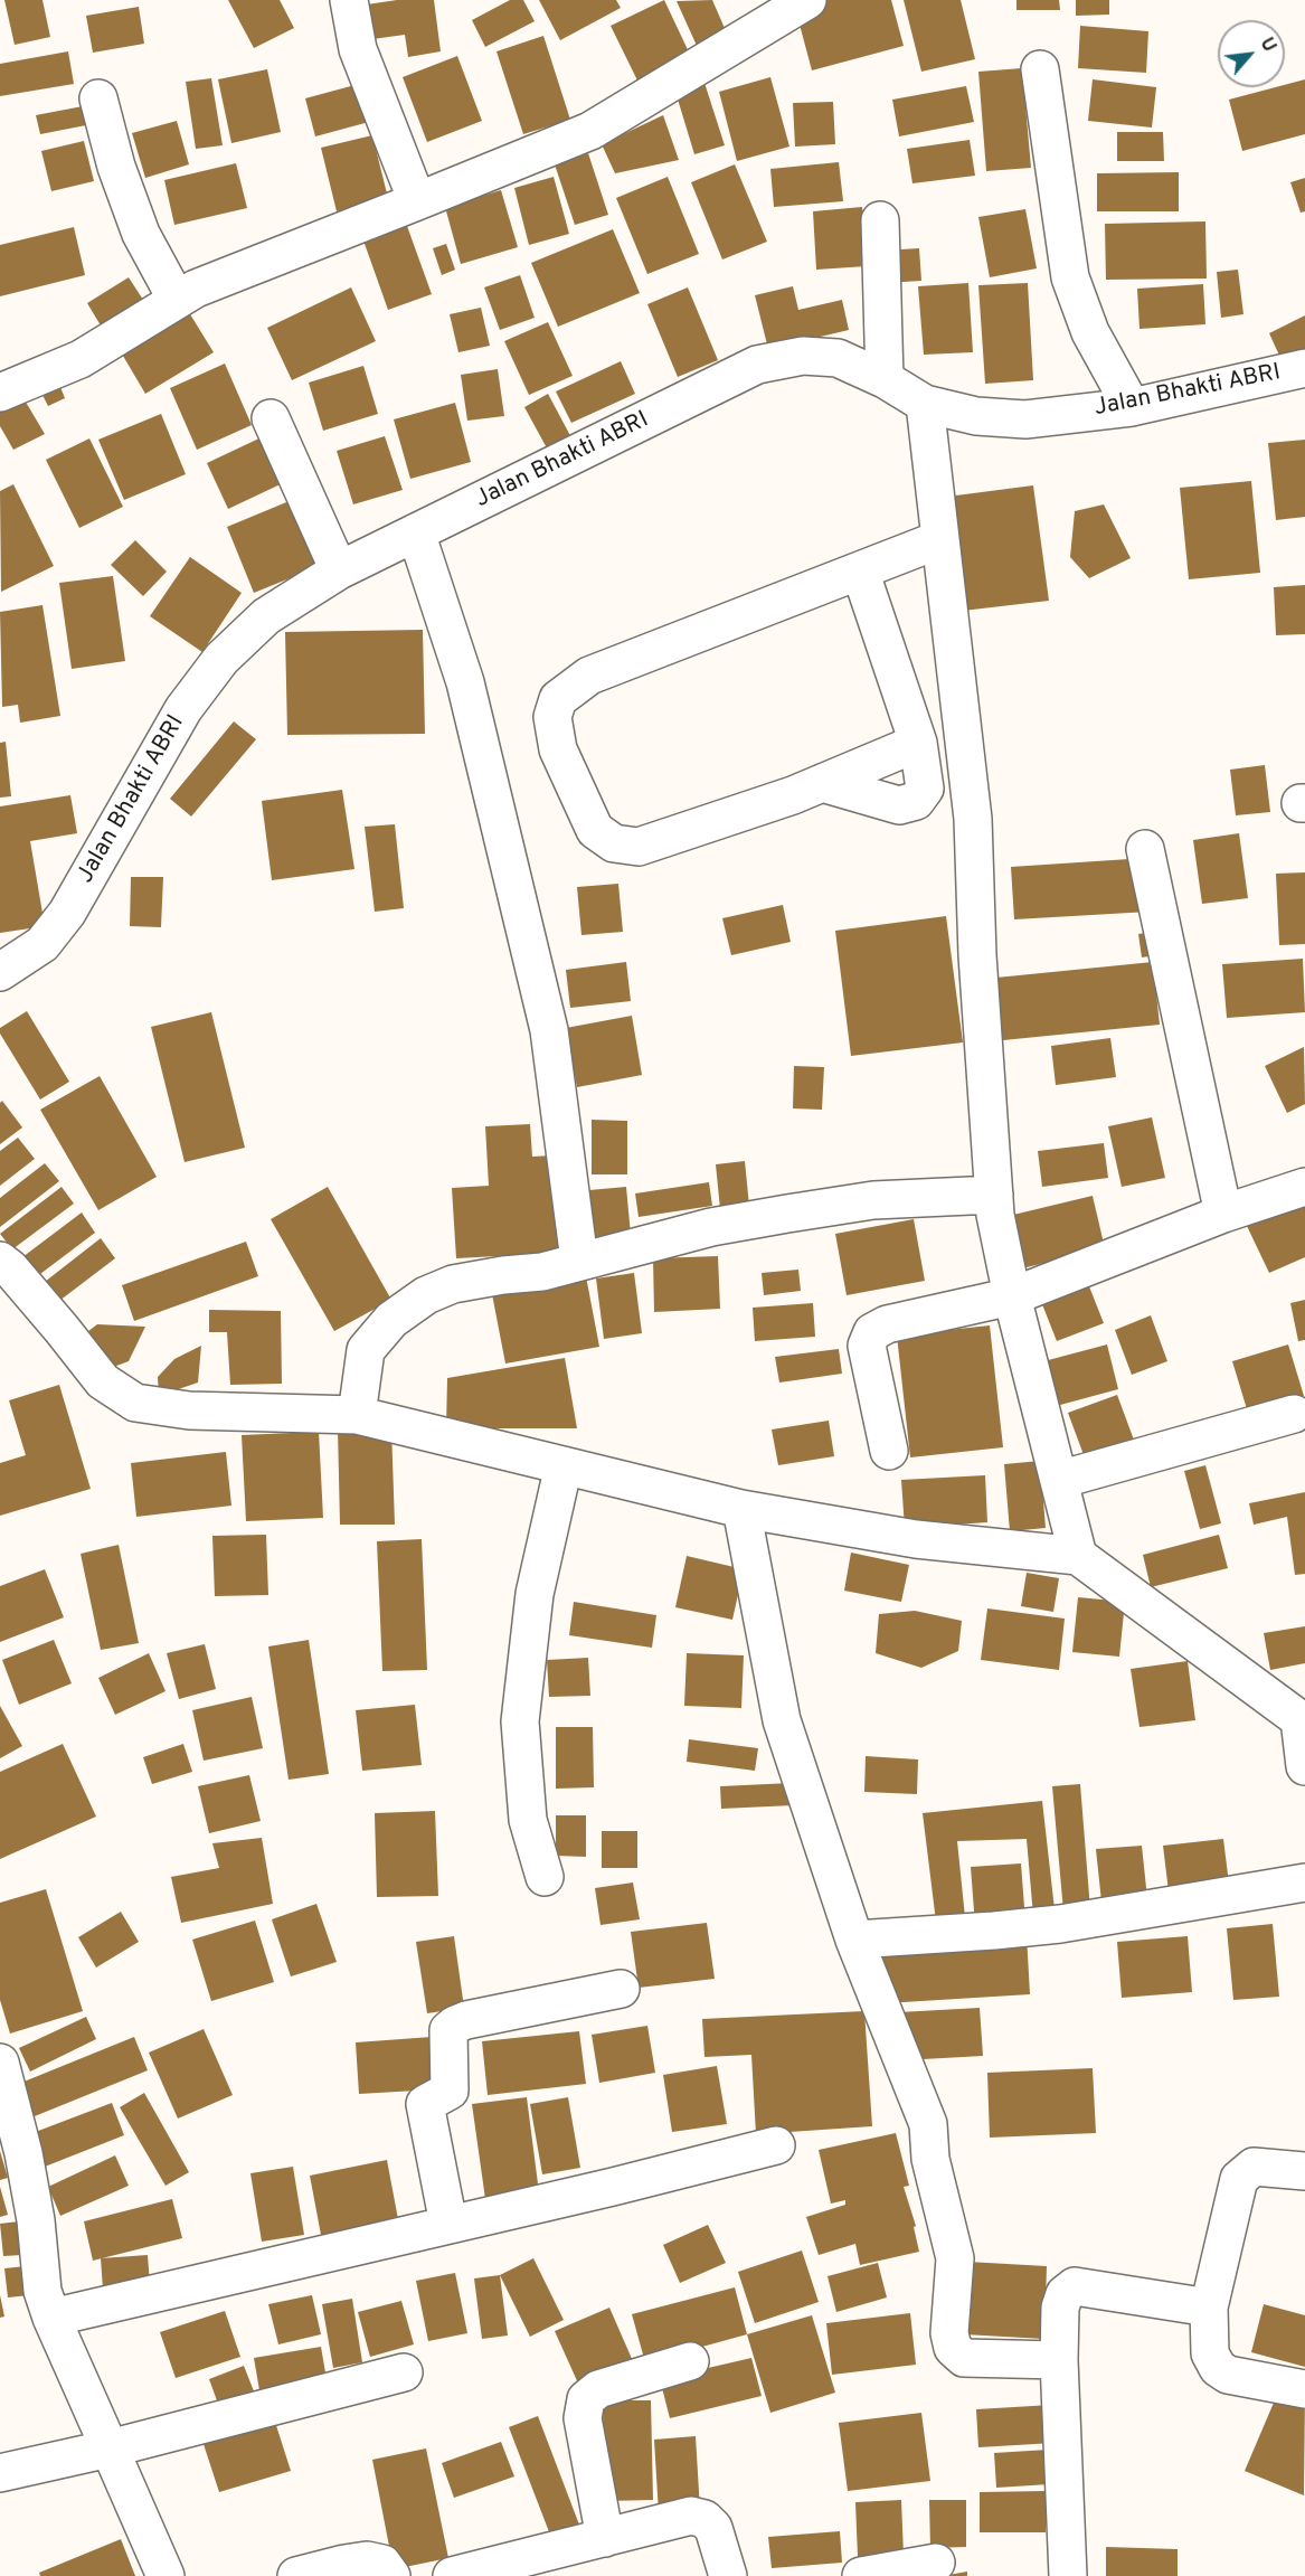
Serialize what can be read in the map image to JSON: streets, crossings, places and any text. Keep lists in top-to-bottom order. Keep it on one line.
{"streets":{"street":["Jalan Bhakti ABRI"]},"north":"top right"}
